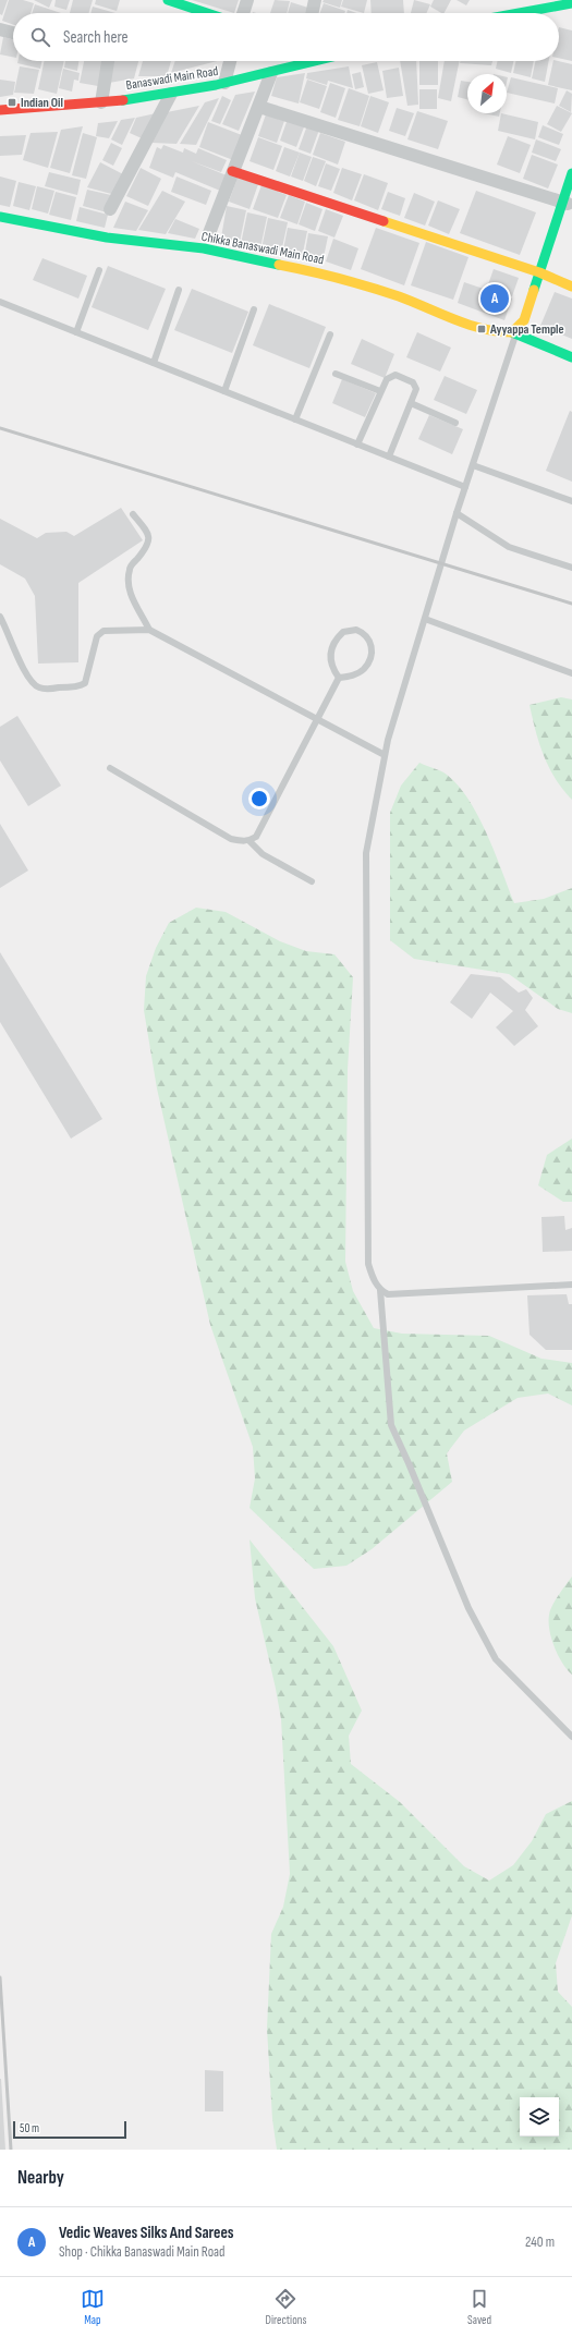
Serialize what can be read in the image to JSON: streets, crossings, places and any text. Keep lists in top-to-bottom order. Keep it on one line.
{"streets":{"main road":["Banaswadi Main Road","Chikka Banaswadi Main Road"]},"places":{"transit":["Indian Oil","Ayyappa Temple"]},"scale_bar":"50 m","north":"top right","page":{"search":"Search here","pins":"A","scale":"50 m","heading":"Nearby","list":[{"mark":"A","name":"Vedic Weaves Silks And Sarees","note":"Shop · Chikka Banaswadi Main Road","value":"240 m"}],"nav":["Map","Directions","Saved"]}}
